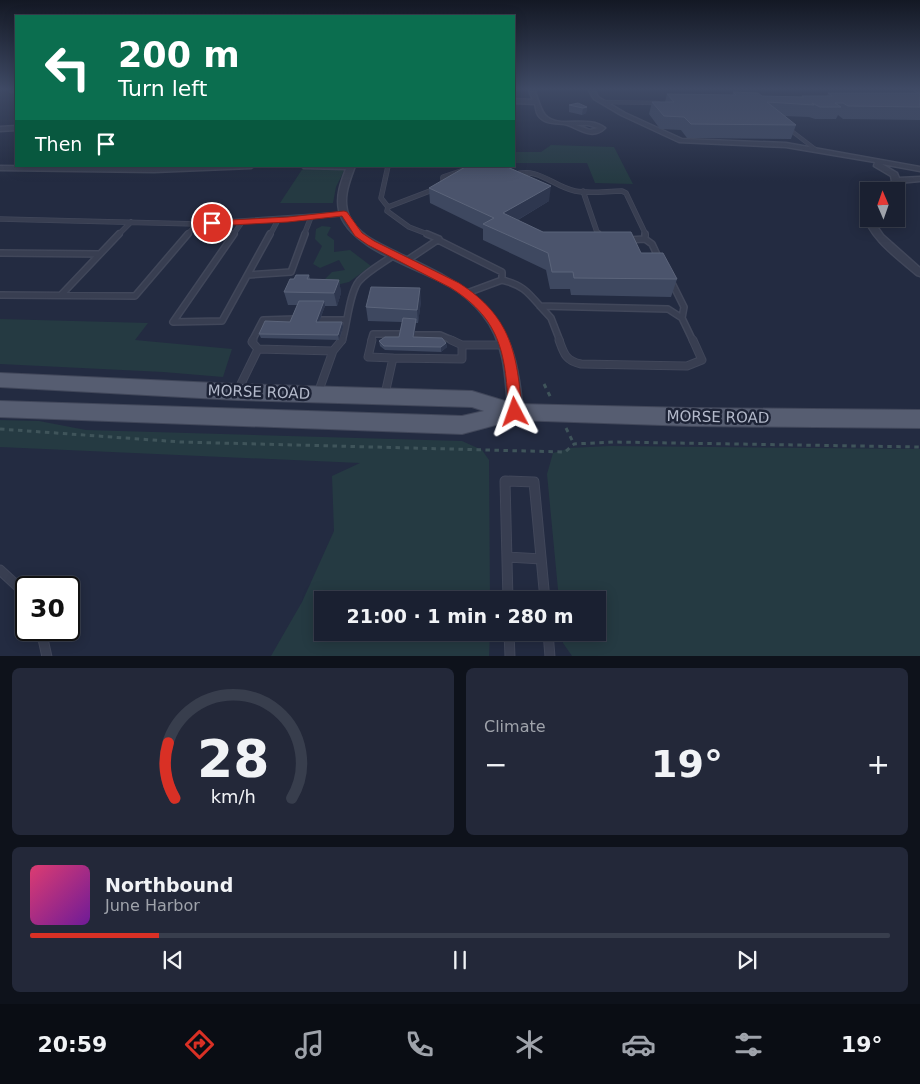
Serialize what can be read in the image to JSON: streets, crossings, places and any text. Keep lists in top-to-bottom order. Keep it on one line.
{"streets":{"main road":["MORSE ROAD"]},"north":"top","page":{"turn":["200 m","Turn left"],"then":"Then","limit":"30","trip":"21:00 · 1 min · 280 m","tile":"Climate","heat":["−","19°","+"],"song":["Northbound","June Harbor"],"tabs":["20:59","19°"],"gauge":["28","km/h"]}}
